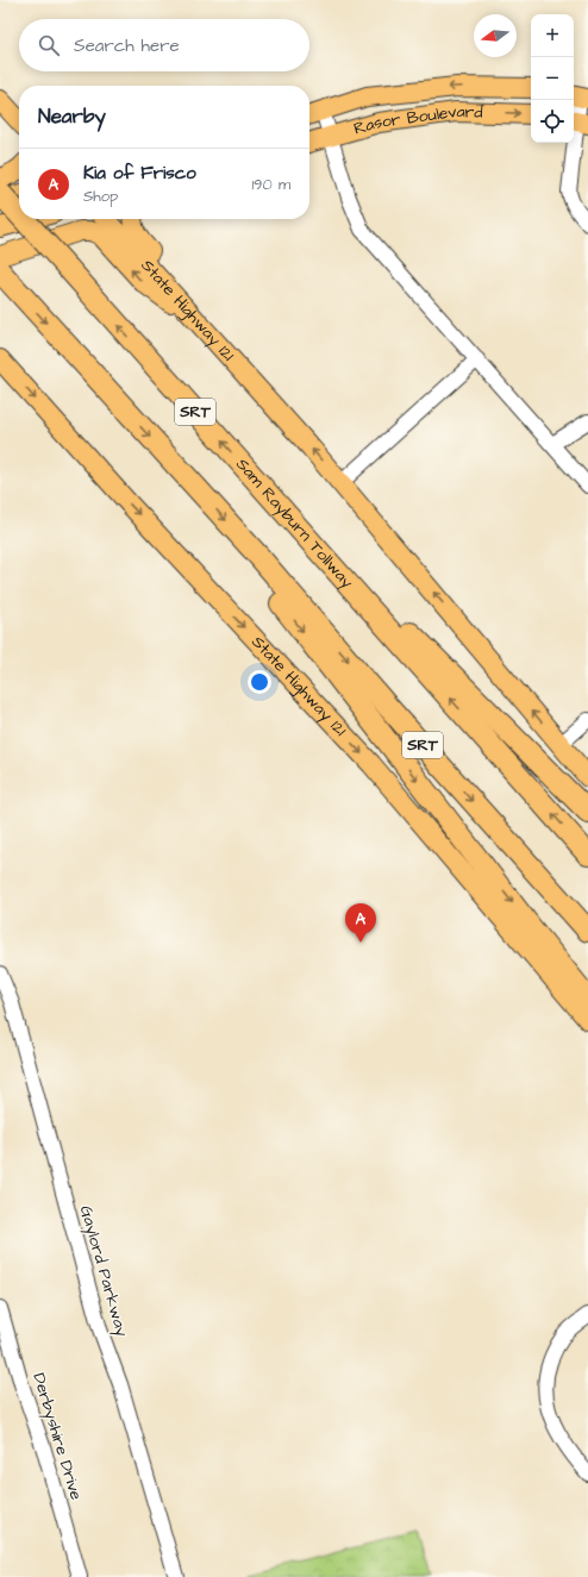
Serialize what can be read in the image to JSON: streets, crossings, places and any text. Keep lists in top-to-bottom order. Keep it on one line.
{"streets":{"highway":["SRT","Sam Rayburn Tollway"],"main road":["Rasor Boulevard","State Highway 121"],"street":["Gaylord Parkway","Derbyshire Drive"]},"north":"left","page":{"map_buttons":["+","−"],"search":"Search here","heading":"Nearby","list":[{"mark":"A","name":"Kia of Frisco","note":"Shop","value":"190 m"}],"pins":"A"}}
